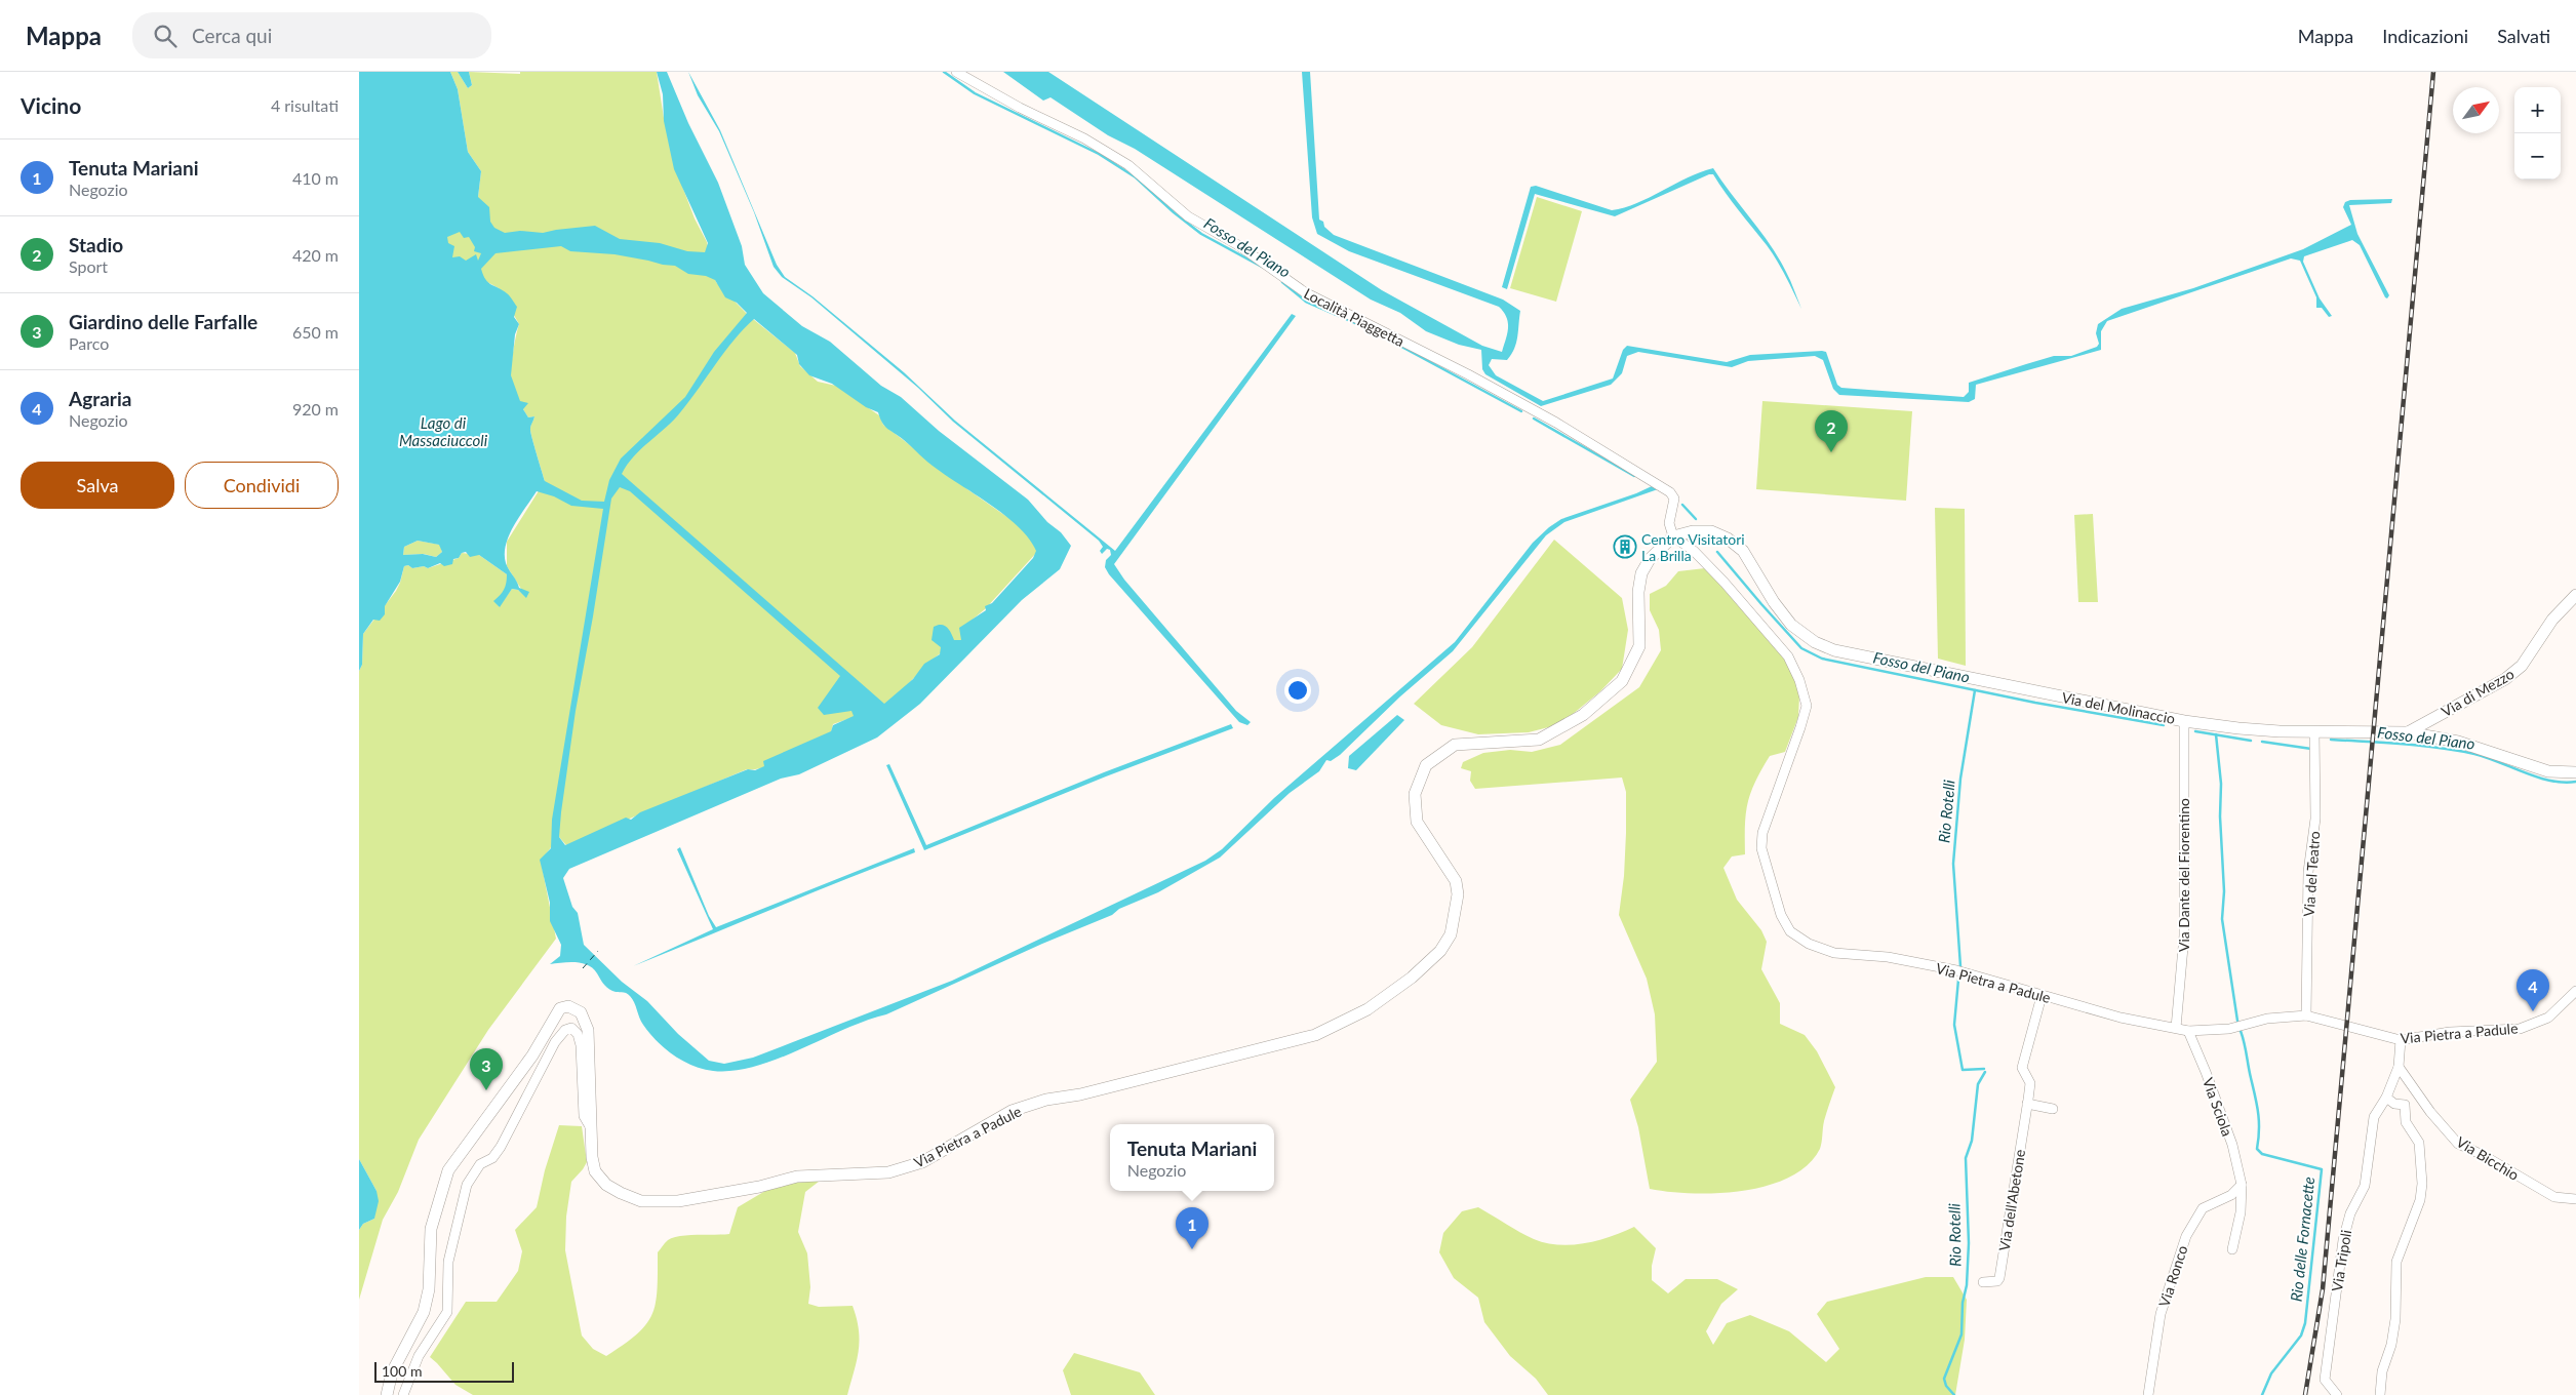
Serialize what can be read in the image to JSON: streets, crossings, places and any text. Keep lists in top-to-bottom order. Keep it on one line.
{"streets":{"street":["Località Piaggetta","Via di Mezzo","Via del Molinaccio","Via del Teatro","Via Dante del Fiorentino","Via Pietra a Padule","Via Sciola","Via Bicchio","Via dell'Abetone","Via Tripoli","Via Ronco"]},"crossings":[["Località Piaggetta","Via del Molinaccio"],["Località Piaggetta","Via Pietra a Padule"],["Via di Mezzo","Via del Molinaccio"],["Via del Molinaccio","Via del Teatro"],["Via del Molinaccio","Via Dante del Fiorentino"],["Via del Molinaccio","Via Pietra a Padule"],["Via del Teatro","Via Pietra a Padule"],["Via Dante del Fiorentino","Via Pietra a Padule"],["Via Pietra a Padule","Via Sciola"],["Via Pietra a Padule","Via dell'Abetone"],["Via Pietra a Padule","Via Tripoli"],["Via Sciola","Via Ronco"],["Via Bicchio","Via Tripoli"]],"water":["Fosso del Piano","Lago di Massaciuccoli","Rio Rotelli","Rio delle Fornacette"],"places":{"building":["Centro Visitatori La Brilla"]},"scale_bar":"100 m","north":"top right","page":{"header":"Mappa","search":"Cerca qui","nav":["Mappa","Indicazioni","Salvati"],"heading":["Vicino","4 risultati"],"map_buttons":["+","−"],"list":[{"mark":"1","name":"Tenuta Mariani","note":"Negozio","value":"410 m"},{"mark":"2","name":"Stadio","note":"Sport","value":"420 m"},{"mark":"3","name":"Giardino delle Farfalle","note":"Parco","value":"650 m"},{"mark":"4","name":"Agraria","note":"Negozio","value":"920 m"}],"pins":["2","4","3","1"],"buttons":["Salva","Condividi"],"popup":["Tenuta Mariani","Negozio"],"scale":"100 m"}}
